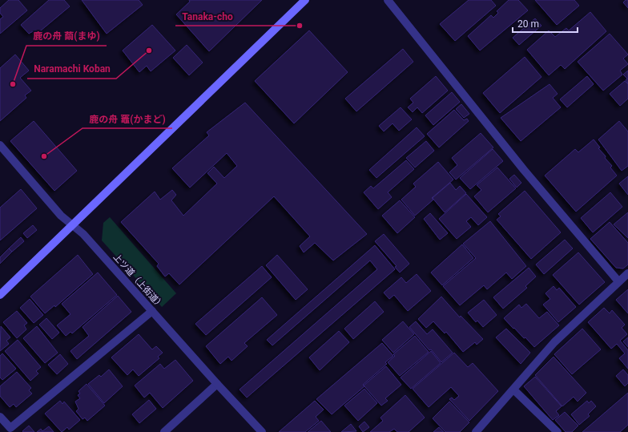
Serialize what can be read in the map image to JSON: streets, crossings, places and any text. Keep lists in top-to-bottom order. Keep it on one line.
{"streets":{"street":["上ツ道（上街道）"]},"places":["Tanaka-cho","Naramachi Koban","鹿の舟 繭(まゆ)","鹿の舟 竈(かまど)"],"scale_bar":"20 m"}
